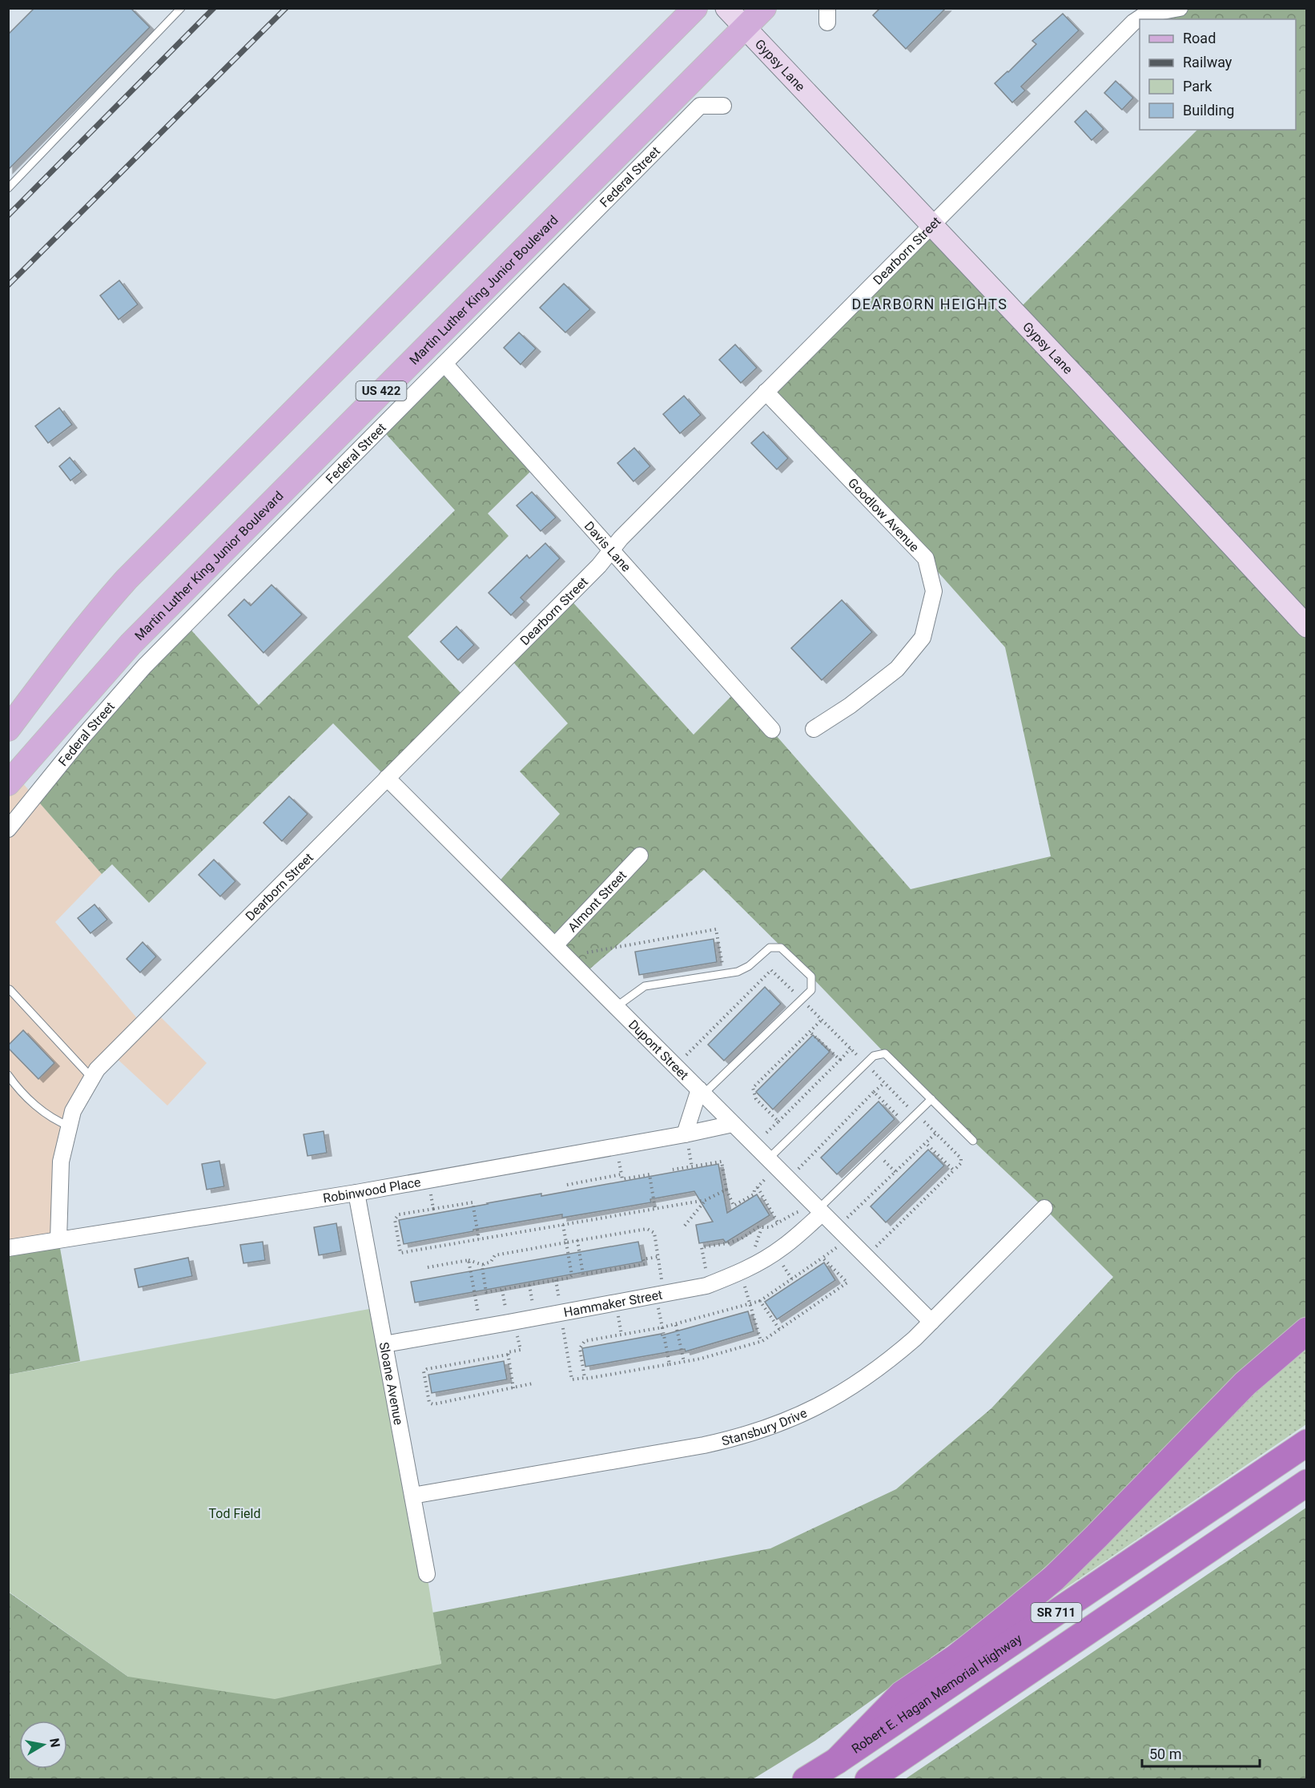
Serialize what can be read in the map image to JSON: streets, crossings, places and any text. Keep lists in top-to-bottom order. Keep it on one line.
{"streets":{"highway":["SR 711","Robert E. Hagan Memorial Highway"],"main road":["Gypsy Lane","Martin Luther King Junior Boulevard","US 422"],"street":["Federal Street","Dearborn Street","Goodlow Avenue","Davis Lane","Almont Street","Dupont Street","Robinwood Place","Hammaker Street","Sloane Avenue","Stansbury Drive"]},"crossings":[["Gypsy Lane","Dearborn Street"],["Gypsy Lane","Martin Luther King Junior Boulevard"],["Federal Street","Davis Lane"],["Dearborn Street","Goodlow Avenue"],["Dearborn Street","Davis Lane"],["Dearborn Street","Dupont Street"],["Dearborn Street","Robinwood Place"],["Almont Street","Dupont Street"],["Dupont Street","Robinwood Place"],["Dupont Street","Hammaker Street"],["Dupont Street","Stansbury Drive"],["Robinwood Place","Sloane Avenue"],["Hammaker Street","Sloane Avenue"],["Sloane Avenue","Stansbury Drive"]],"districts":["DEARBORN HEIGHTS"],"parks":["Tod Field"],"legend":["Road","Railway","Park","Building"],"scale_bar":"50 m","north":"right"}
